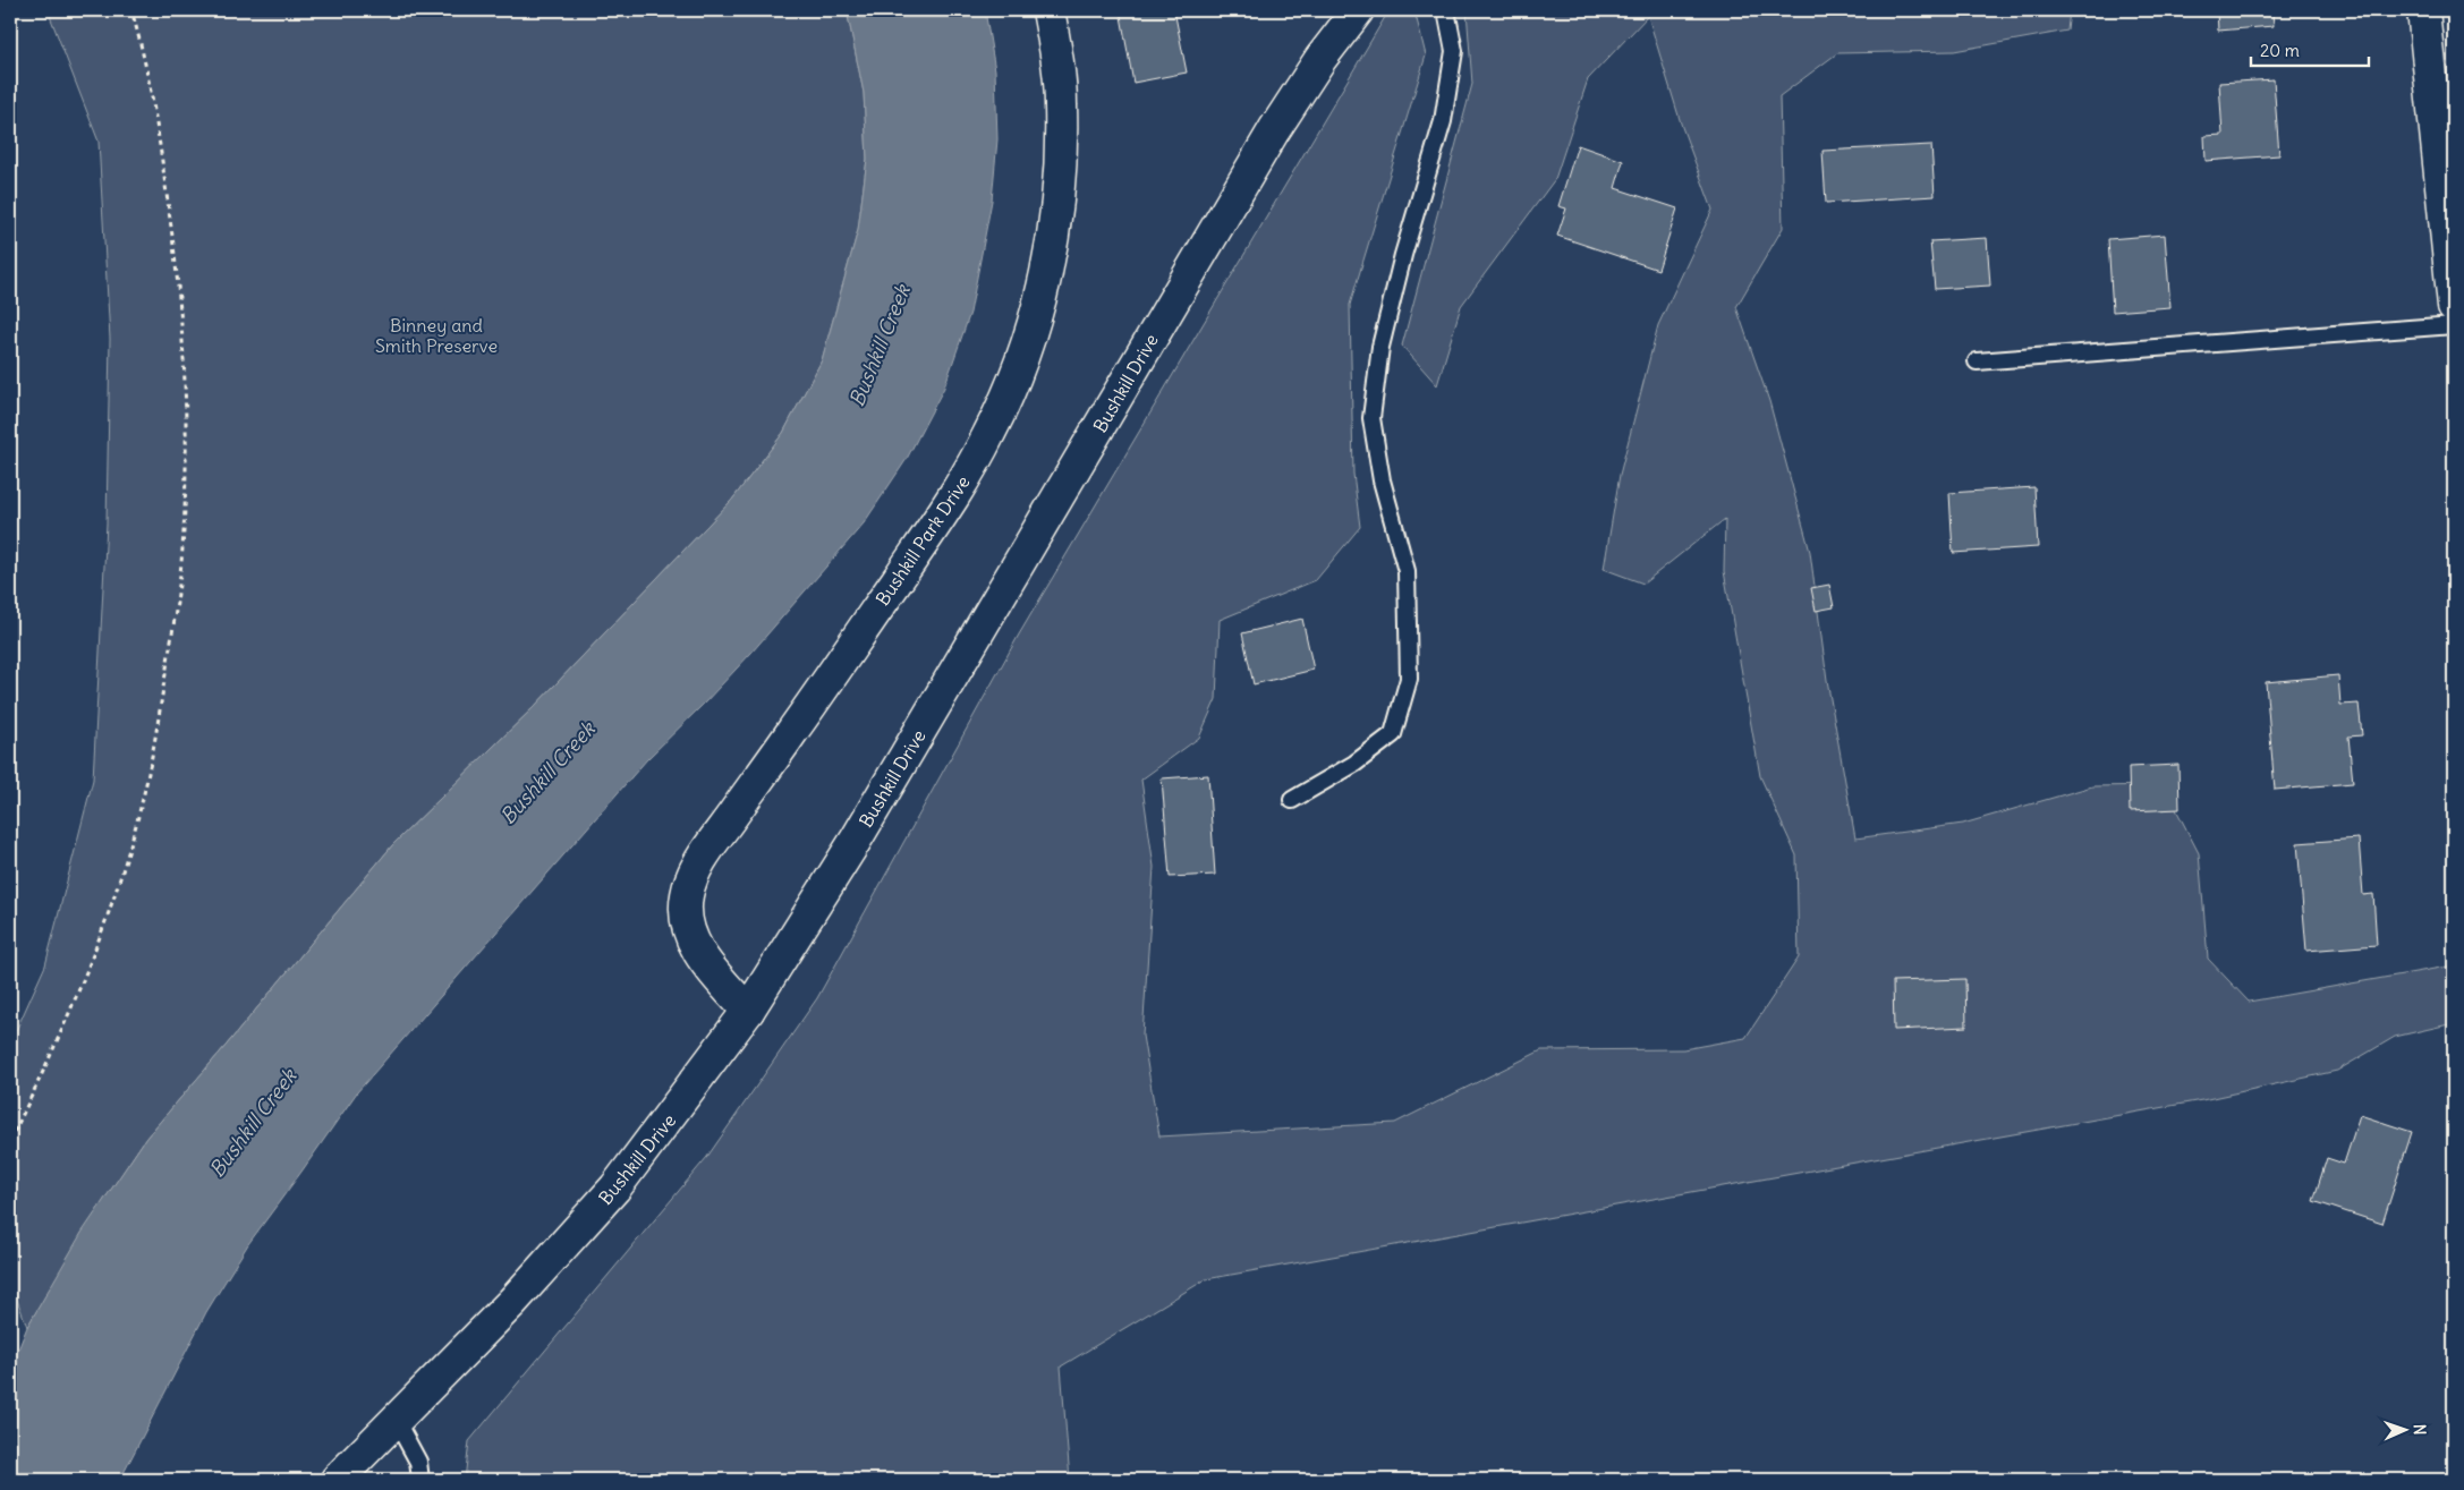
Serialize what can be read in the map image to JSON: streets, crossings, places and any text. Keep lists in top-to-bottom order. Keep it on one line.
{"streets":{"main road":["Bushkill Drive","Bushkill Park Drive"]},"crossings":[["Bushkill Drive","Bushkill Park Drive"]],"water":["Bushkill Creek"],"parks":["Binney and Smith Preserve"],"scale_bar":"20 m","north":"right"}
